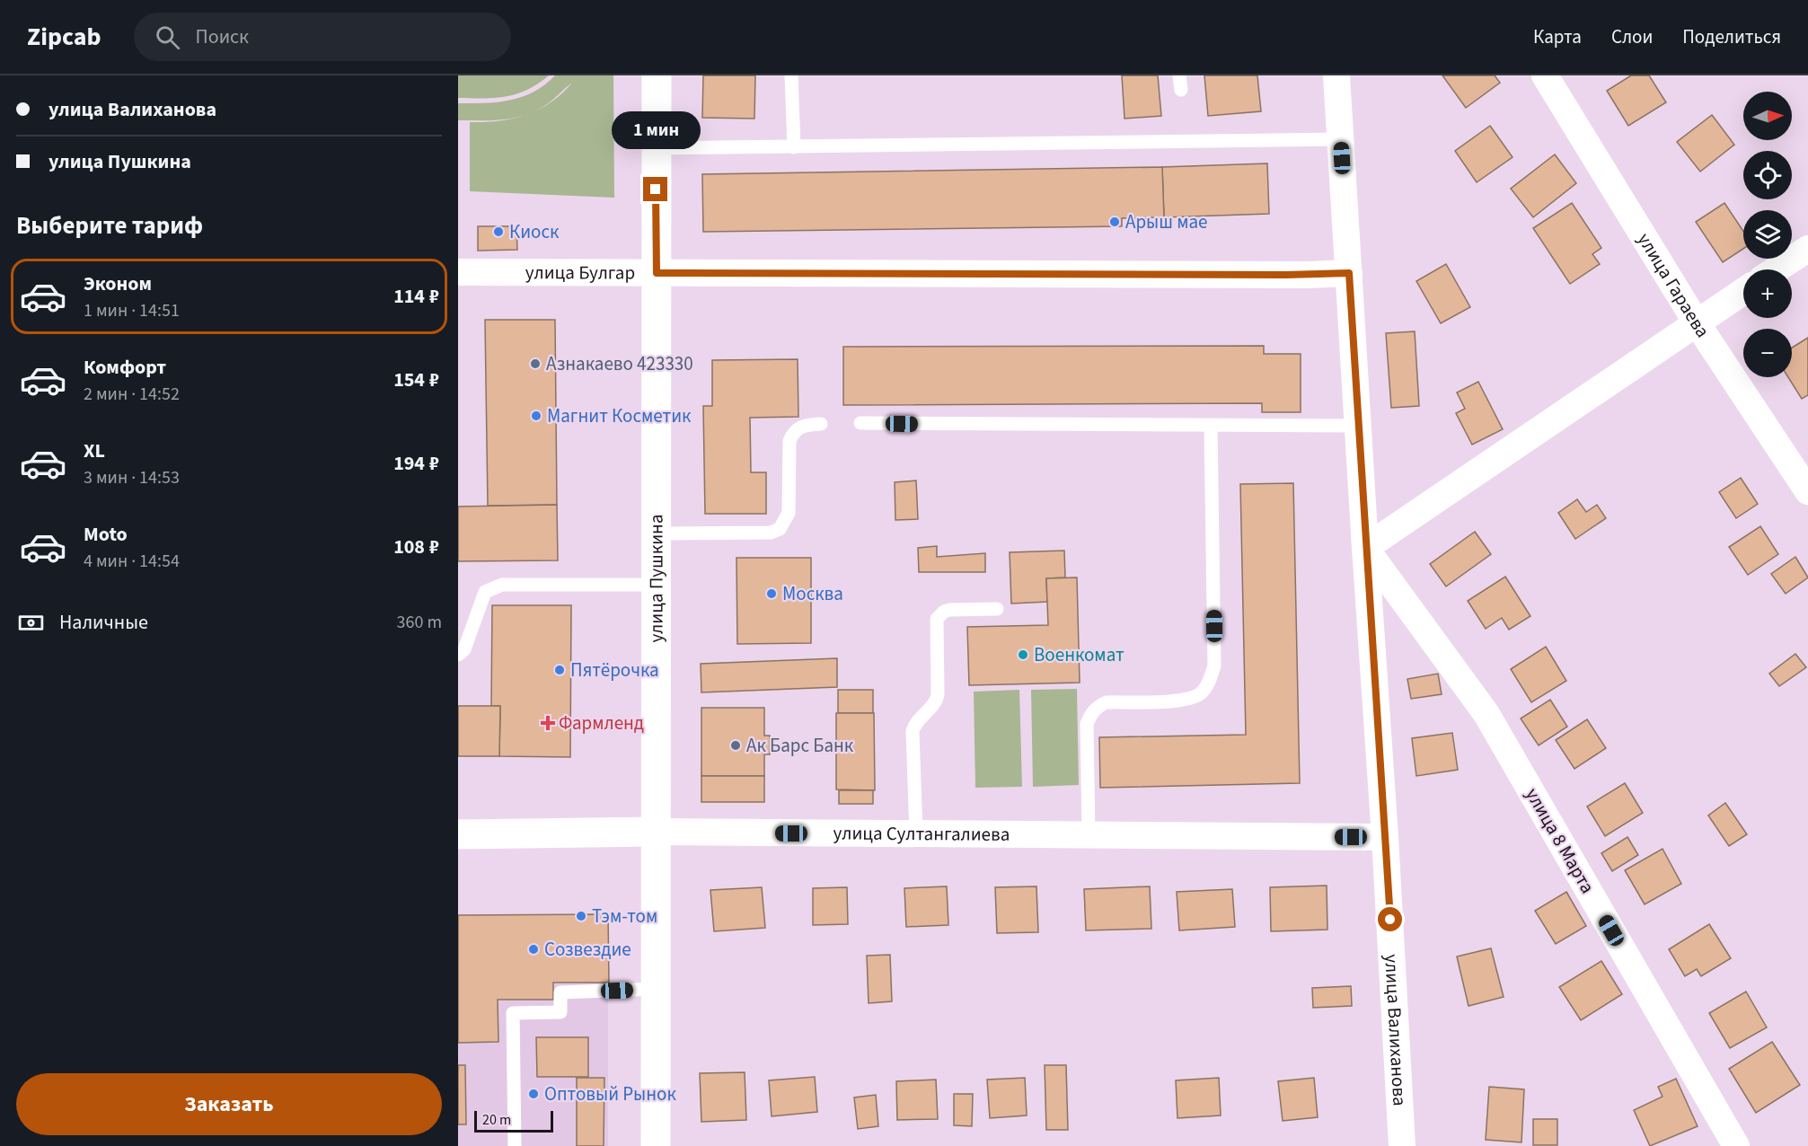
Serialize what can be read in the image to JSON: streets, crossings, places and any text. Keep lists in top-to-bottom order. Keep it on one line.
{"streets":{"main road":["улица Пушкина","улица Султангалиева"],"street":["улица Булгар","улица Гараева","улица 8 Марта","улица Валиханова"]},"crossings":[["улица Булгар","улица Пушкина"],["улица Булгар","улица Валиханова"],["улица Пушкина","улица Султангалиева"],["улица Султангалиева","улица Валиханова"],["улица 8 Марта","улица Валиханова"]],"places":{"other":["Арыш мае","Киоск","Азнакаево 423330","Магнит Косметик","Москва","Военкомат","Пятёрочка","Ак Барс Банк","Тэм-том","Созвездие","Оптовый Рынок"],"health":["Фармленд"]},"scale_bar":"20 m","north":"right","page":{"header":"Zipcab","search":"Поиск","nav":["Карта","Слои","Поделиться"],"banner":["улица Валиханова","улица Пушкина"],"map_buttons":["+","−"],"bubble":"1 мин","heading":"Выберите тариф","list":[{"name":"Эконом","note":"1 мин · 14:51","value":"114 ₽"},{"name":"Комфорт","note":"2 мин · 14:52","value":"154 ₽"},{"name":"XL","note":"3 мин · 14:53","value":"194 ₽"},{"name":"Moto","note":"4 мин · 14:54","value":"108 ₽"}],"pay":["Наличные","360 m"],"buttons":"Заказать","scale":"20 m"}}
